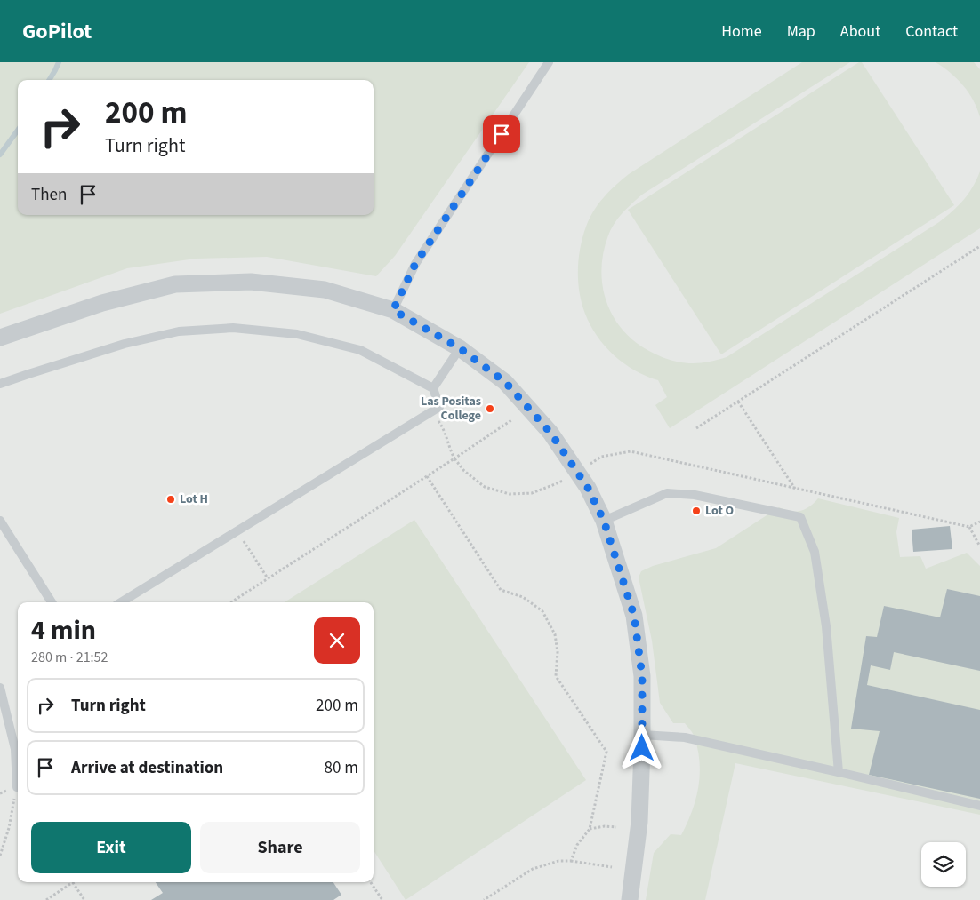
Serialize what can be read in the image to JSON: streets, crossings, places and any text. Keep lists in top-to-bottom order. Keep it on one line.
{"places":["Las Positas College","Lot H","Lot O"],"page":{"header":"GoPilot","nav":["Home","Map","About","Contact"],"turn":["200 m","Turn right"],"then":"Then","heading":["4 min","280 m · 21:52"],"list":[{"name":"Turn right","value":"200 m"},{"name":"Arrive at destination","value":"80 m"}],"buttons":["Exit","Share"]}}
